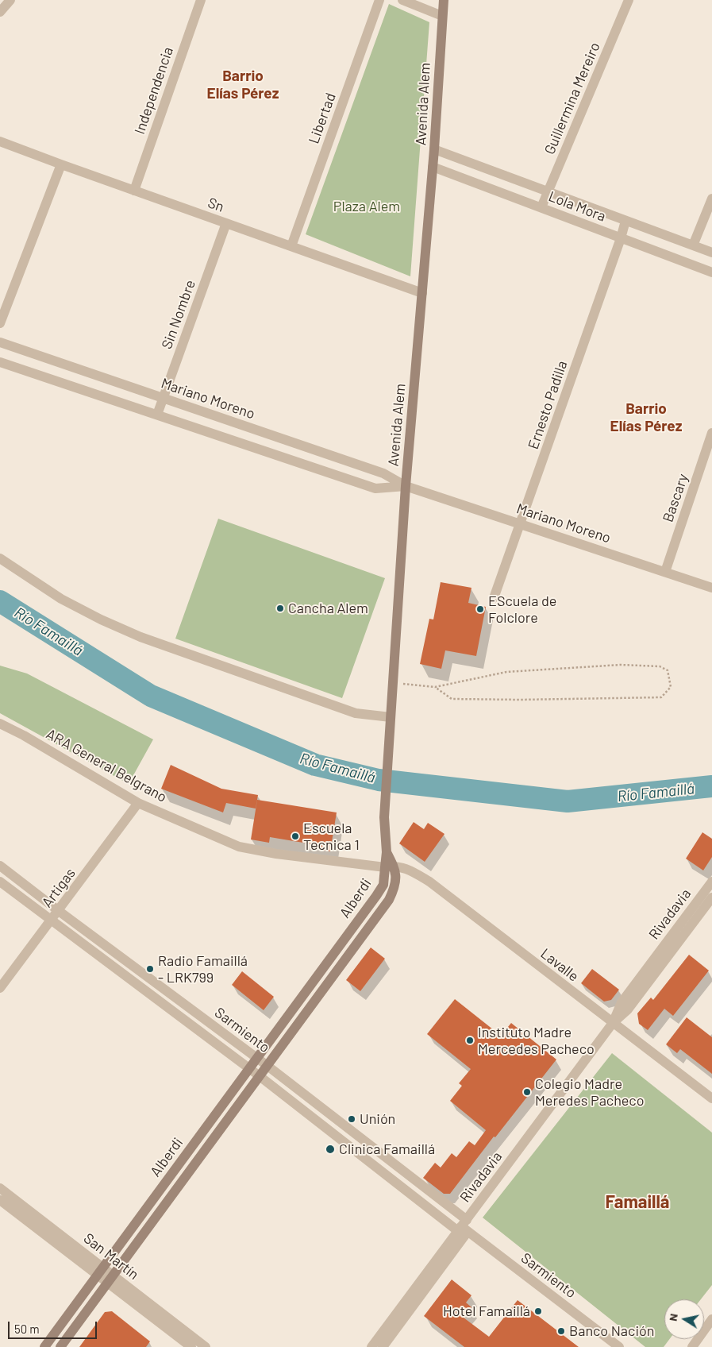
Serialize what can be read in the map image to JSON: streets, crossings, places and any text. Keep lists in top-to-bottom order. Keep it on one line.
{"streets":{"street":["Independencia","Guillermina Mereiro","Avenida Alem","Libertad","Sn","Lola Mora","Sin Nombre","Mariano Moreno","Ernesto Padilla","Bascary","ARA General Belgrano","Artigas","Alberdi","Rivadavia","Lavalle","Sarmiento","San Martín"]},"crossings":[["Independencia","Sn"],["Guillermina Mereiro","Lola Mora"],["Avenida Alem","Sn"],["Avenida Alem","Lola Mora"],["Avenida Alem","Mariano Moreno"],["Avenida Alem","Alberdi"],["Libertad","Sn"],["Sn","Sin Nombre"],["Lola Mora","Ernesto Padilla"],["Sin Nombre","Mariano Moreno"],["Mariano Moreno","Ernesto Padilla"],["Mariano Moreno","Bascary"],["ARA General Belgrano","Artigas"],["ARA General Belgrano","Alberdi"],["ARA General Belgrano","Lavalle"],["Artigas","Sarmiento"],["Alberdi","Lavalle"],["Alberdi","Sarmiento"],["Alberdi","San Martín"],["Rivadavia","Lavalle"],["Rivadavia","Sarmiento"]],"districts":["Barrio Elías Pérez","Barrio Elías Pérez","Famaillá"],"water":["Río Famaillá"],"parks":["Plaza Alem"],"places":["Cancha Alem","EScuela de Folclore","Escuela Tecnica 1","Radio Famaillá - LRK799","Instituto Madre Mercedes Pacheco","Colegio Madre Meredes Pacheco","Unión","Clinica Famaillá","Hotel Famaillá","Banco Nación"],"scale_bar":"50 m","north":"left"}
